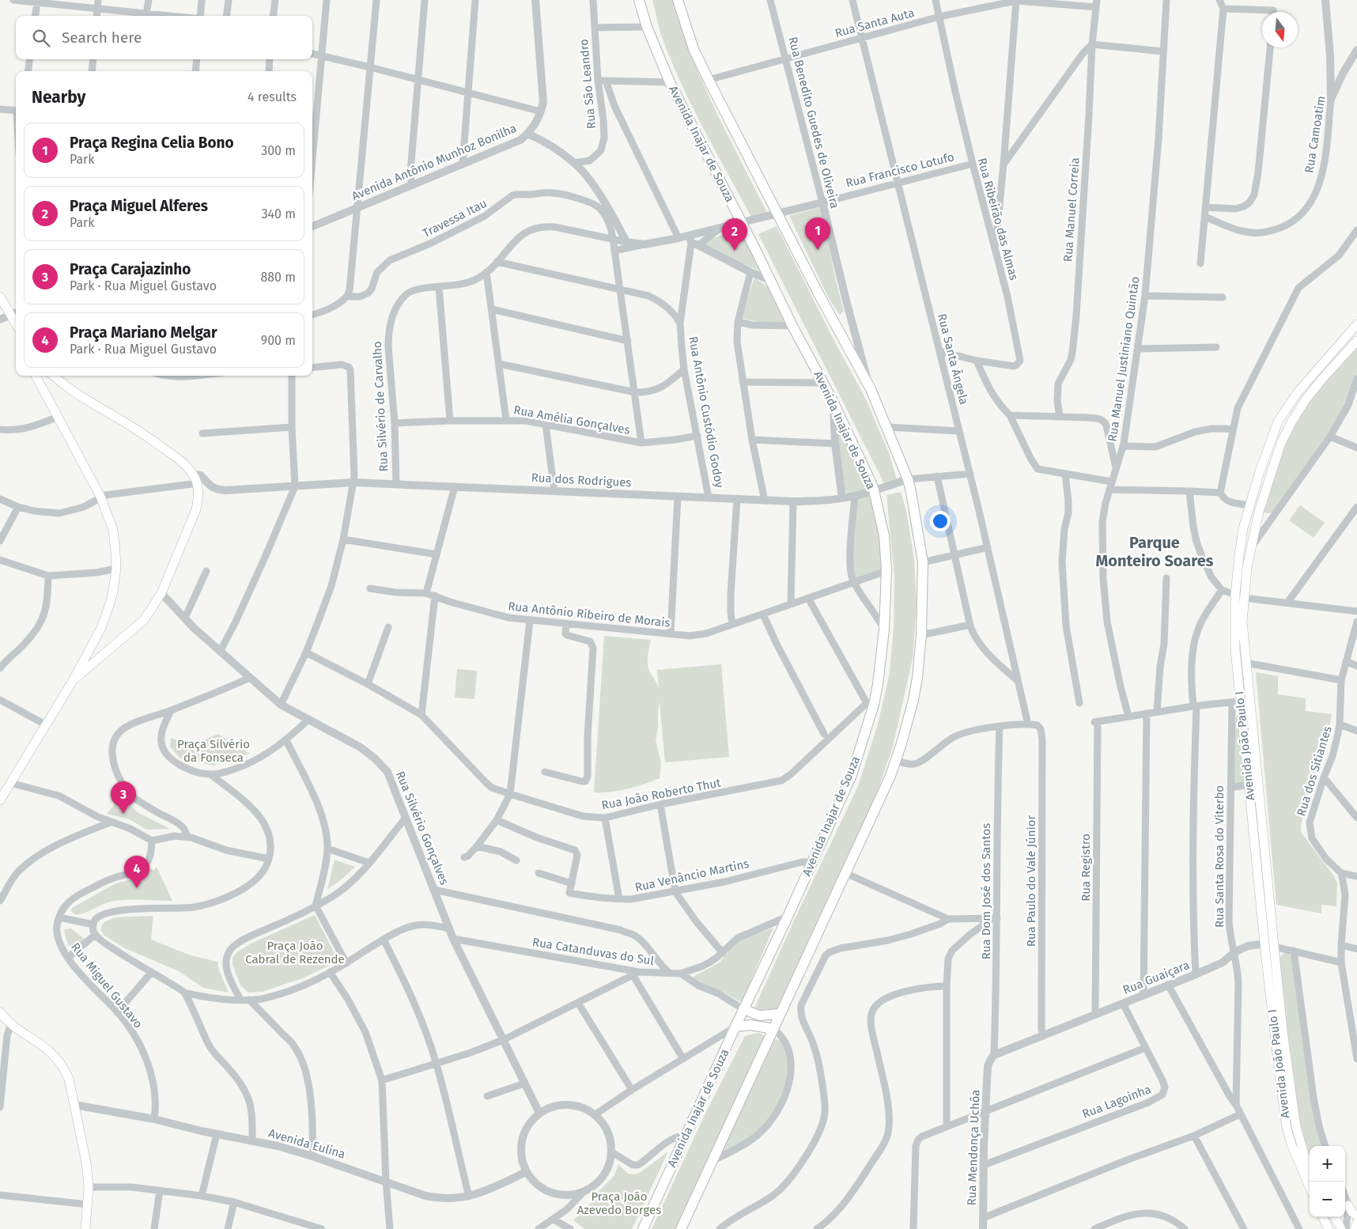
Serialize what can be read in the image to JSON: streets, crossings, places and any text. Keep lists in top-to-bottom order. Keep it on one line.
{"streets":{"main road":["Avenida Inajar de Souza","Avenida João Paulo I"],"street":["Rua Santa Auta","Rua São Leandro","Rua Benedito Guedes de Oliveira","Rua Camoatim","Avenida Antônio Munhoz Bonilha","Rua Francisco Lotufo","Rua Manuel Correia","Travessa Itau","Rua Ribeirão das Almas","Rua Santa Ângela","Rua Manuel Justiniano Quintão","Rua Silvério de Carvalho","Rua Antônio Custódio Godoy","Rua Amélia Gonçalves","Rua dos Rodrigues","Rua Antônio Ribeiro de Morais","Rua dos Sitiantes","Rua João Roberto Thut","Rua Silvério Gonçalves","Rua Santa Rosa do Viterbo","Rua Registro","Rua Venâncio Martins","Rua Paulo do Vale Júnior","Rua Dom José dos Santos","Rua Catanduvas do Sul","Rua Guaiçara","Rua Miguel Gustavo","Rua Lagoinha","Avenida Eulina","Rua Mendonça Uchôa"]},"crossings":[["Rua Santa Auta","Rua Benedito Guedes de Oliveira"],["Rua Santa Auta","Rua Manuel Correia"],["Rua Santa Auta","Rua Ribeirão das Almas"],["Rua Santa Auta","Rua Santa Ângela"],["Rua Benedito Guedes de Oliveira","Rua Francisco Lotufo"],["Avenida Inajar de Souza","Rua Francisco Lotufo"],["Avenida Inajar de Souza","Rua Silvério de Carvalho"],["Avenida Inajar de Souza","Rua dos Rodrigues"],["Avenida Inajar de Souza","Rua Antônio Ribeiro de Morais"],["Avenida Inajar de Souza","Rua João Roberto Thut"],["Avenida Inajar de Souza","Rua Venâncio Martins"],["Rua Francisco Lotufo","Rua Ribeirão das Almas"],["Rua Francisco Lotufo","Rua Santa Ângela"],["Rua Francisco Lotufo","Rua Silvério de Carvalho"],["Travessa Itau","Rua Silvério de Carvalho"],["Rua Ribeirão das Almas","Rua Santa Ângela"],["Rua Santa Ângela","Rua dos Rodrigues"],["Rua Santa Ângela","Rua Paulo do Vale Júnior"],["Rua Manuel Justiniano Quintão","Rua Registro"],["Rua Silvério de Carvalho","Rua Antônio Custódio Godoy"],["Rua Silvério de Carvalho","Rua Amélia Gonçalves"],["Rua Silvério de Carvalho","Rua dos Rodrigues"],["Rua Antônio Custódio Godoy","Rua Amélia Gonçalves"],["Rua Antônio Custódio Godoy","Rua dos Rodrigues"],["Avenida João Paulo I","Rua Santa Rosa do Viterbo"],["Avenida João Paulo I","Rua Guaiçara"],["Rua Silvério Gonçalves","Rua Catanduvas do Sul"],["Rua Silvério Gonçalves","Avenida Eulina"],["Rua Santa Rosa do Viterbo","Rua Guaiçara"],["Rua Registro","Rua Guaiçara"],["Rua Paulo do Vale Júnior","Rua Guaiçara"],["Rua Dom José dos Santos","Rua Guaiçara"],["Rua Dom José dos Santos","Rua Mendonça Uchôa"],["Rua Guaiçara","Rua Lagoinha"],["Rua Guaiçara","Rua Mendonça Uchôa"],["Rua Miguel Gustavo","Avenida Eulina"],["Rua Lagoinha","Rua Mendonça Uchôa"]],"districts":["Parque Monteiro Soares"],"parks":["Praça Silvério da Fonseca","Praça João Cabral de Rezende","Praça João Azevedo Borges"],"north":"bottom","page":{"search":"Search here","heading":["Nearby","4 results"],"list":[{"mark":"1","name":"Praça Regina Celia Bono","note":"Park","value":"300 m"},{"mark":"2","name":"Praça Miguel Alferes","note":"Park","value":"340 m"},{"mark":"3","name":"Praça Carajazinho","note":"Park · Rua Miguel Gustavo","value":"880 m"},{"mark":"4","name":"Praça Mariano Melgar","note":"Park · Rua Miguel Gustavo","value":"900 m"}],"pins":["1","2","3","4"],"map_buttons":["+","−"]}}
